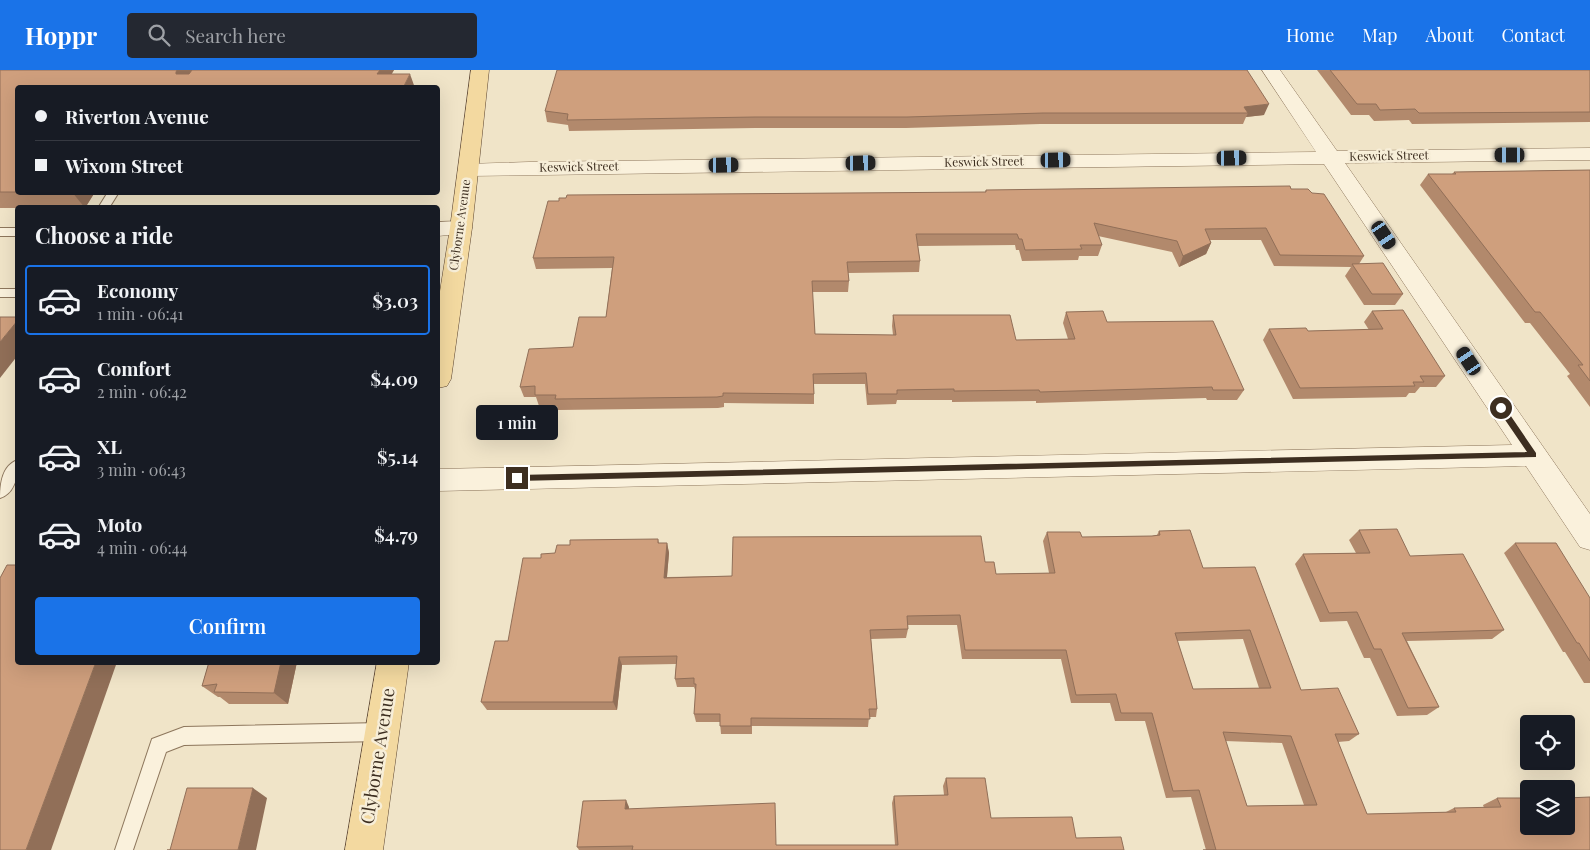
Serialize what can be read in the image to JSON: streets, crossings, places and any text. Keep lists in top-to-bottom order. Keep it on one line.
{"streets":{"main road":["Clyborne Avenue"],"street":["Keswick Street"]},"crossings":[["Keswick Street","Clyborne Avenue"]],"page":{"header":"Hoppr","search":"Search here","nav":["Home","Map","About","Contact"],"banner":["Riverton Avenue","Wixom Street"],"heading":"Choose a ride","list":[{"name":"Economy","note":"1 min · 06:41","value":"$3.03"},{"name":"Comfort","note":"2 min · 06:42","value":"$4.09"},{"name":"XL","note":"3 min · 06:43","value":"$5.14"},{"name":"Moto","note":"4 min · 06:44","value":"$4.79"}],"bubble":"1 min","buttons":"Confirm"}}
